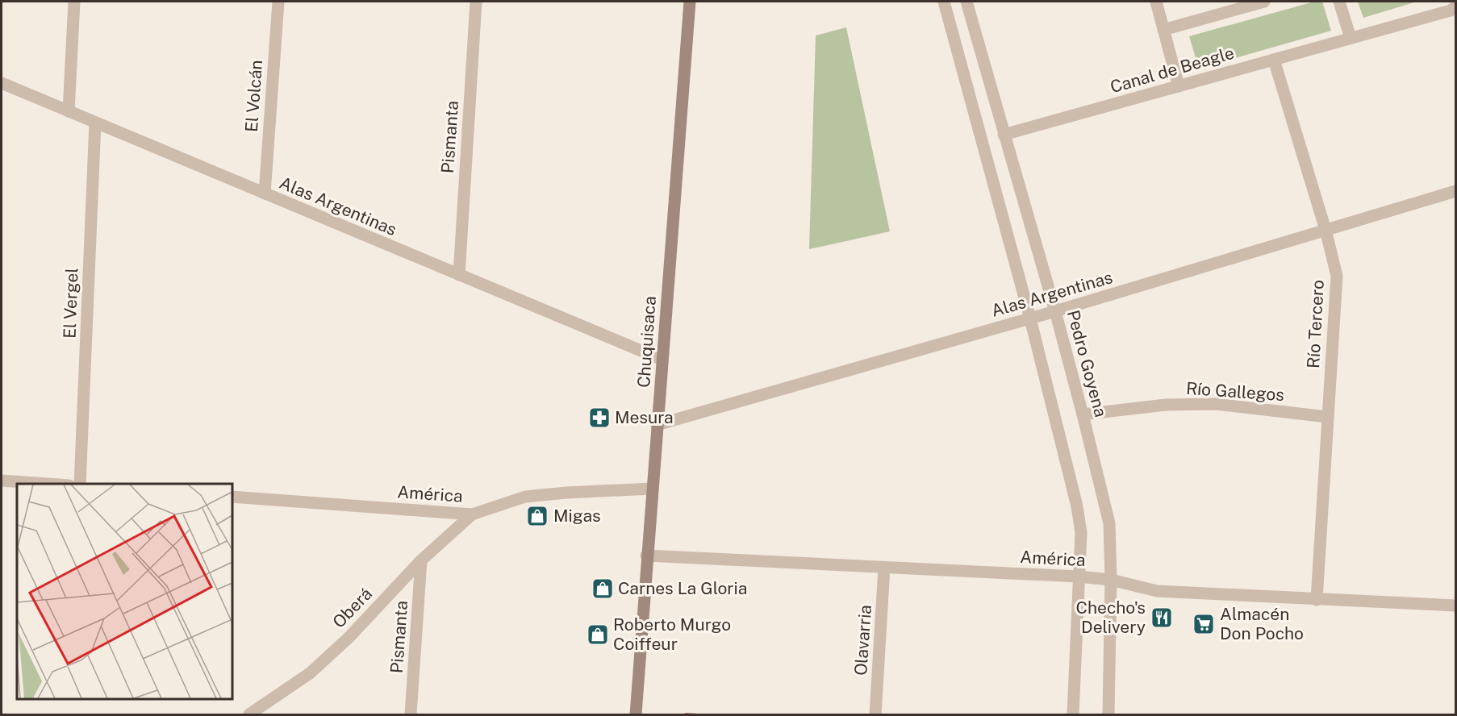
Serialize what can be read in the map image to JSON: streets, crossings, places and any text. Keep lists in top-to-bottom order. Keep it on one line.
{"streets":{"street":["Canal de Beagle","El Volcán","Pismanta","Alas Argentinas","El Vergel","Río Tercero","Chuquisaca","Pedro Goyena","Río Gallegos","América","Oberá","Olavarria"]},"crossings":[["Canal de Beagle","Río Tercero"],["Canal de Beagle","Pedro Goyena"],["El Volcán","Alas Argentinas"],["Pismanta","Alas Argentinas"],["Pismanta","Oberá"],["Alas Argentinas","El Vergel"],["Alas Argentinas","Río Tercero"],["Alas Argentinas","Chuquisaca"],["Alas Argentinas","Pedro Goyena"],["Río Tercero","Río Gallegos"],["Río Tercero","América"],["Chuquisaca","América"],["Pedro Goyena","Río Gallegos"],["Pedro Goyena","América"],["América","Oberá"],["América","Olavarria"]],"places":{"pharmacy":["Mesura"],"shop":["Migas","Carnes La Gloria","Roberto Murgo Coiffeur"],"restaurant":["Checho's Delivery"],"supermarket":["Almacén Don Pocho"]}}
